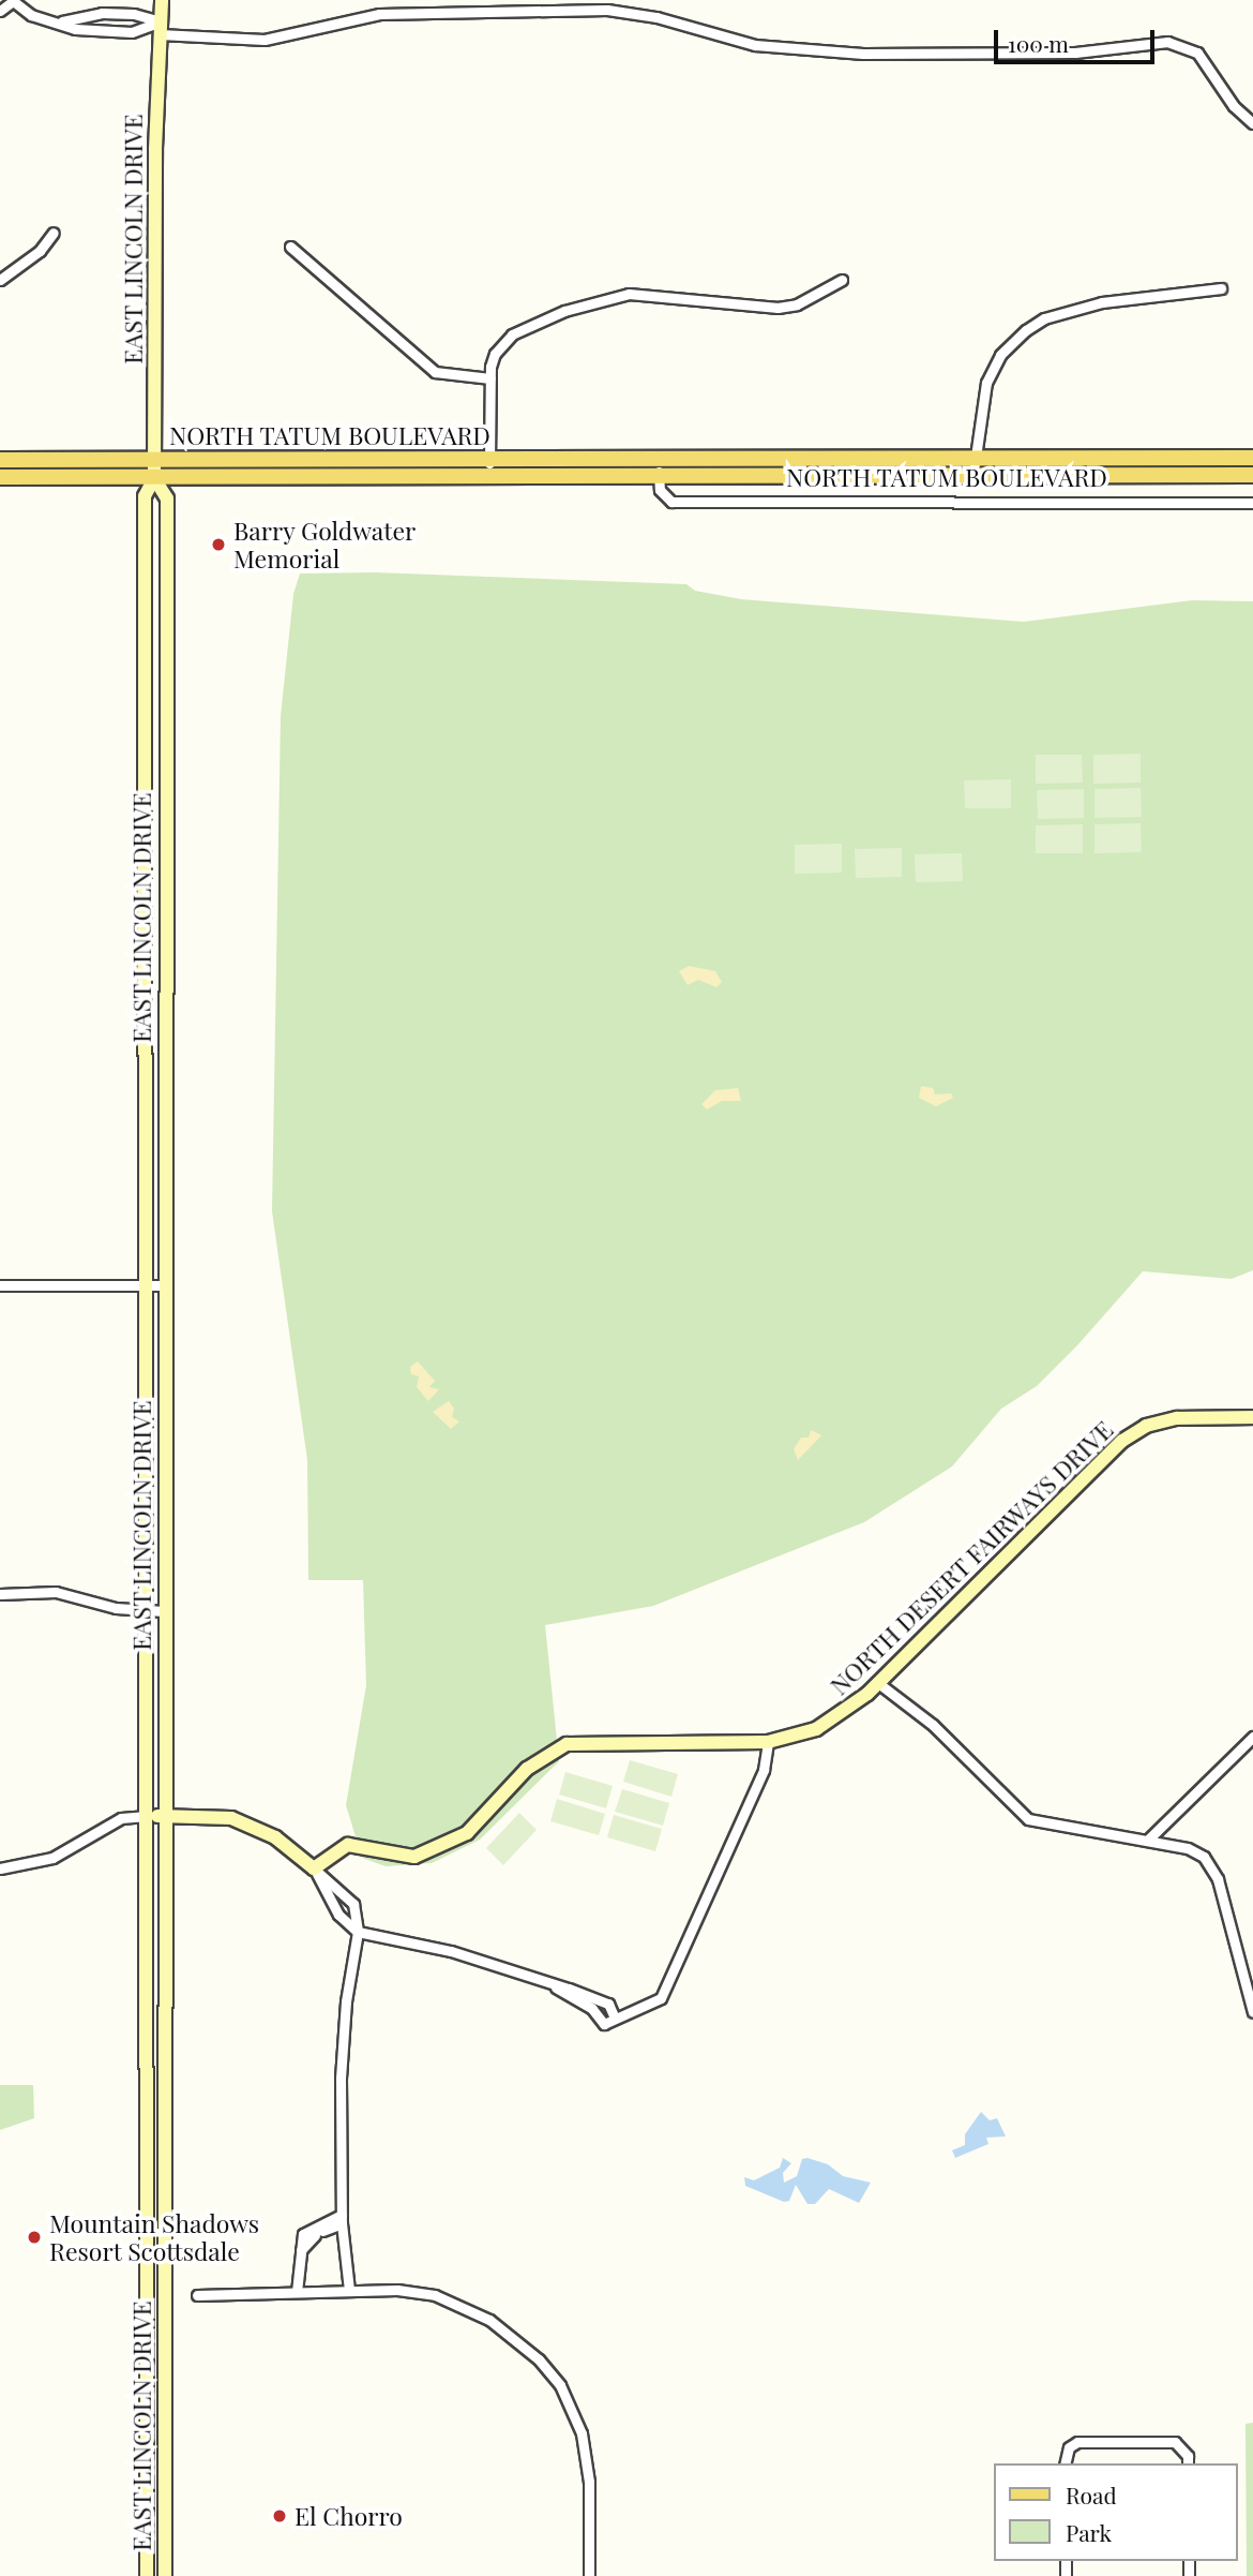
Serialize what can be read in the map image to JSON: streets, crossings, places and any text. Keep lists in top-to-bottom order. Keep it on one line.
{"streets":{"main road":["EAST LINCOLN DRIVE","NORTH TATUM BOULEVARD","NORTH DESERT FAIRWAYS DRIVE"]},"crossings":[["EAST LINCOLN DRIVE","NORTH TATUM BOULEVARD"]],"places":["Barry Goldwater Memorial","Mountain Shadows Resort Scottsdale","El Chorro"],"legend":["Road","Park"],"scale_bar":"100 m"}
